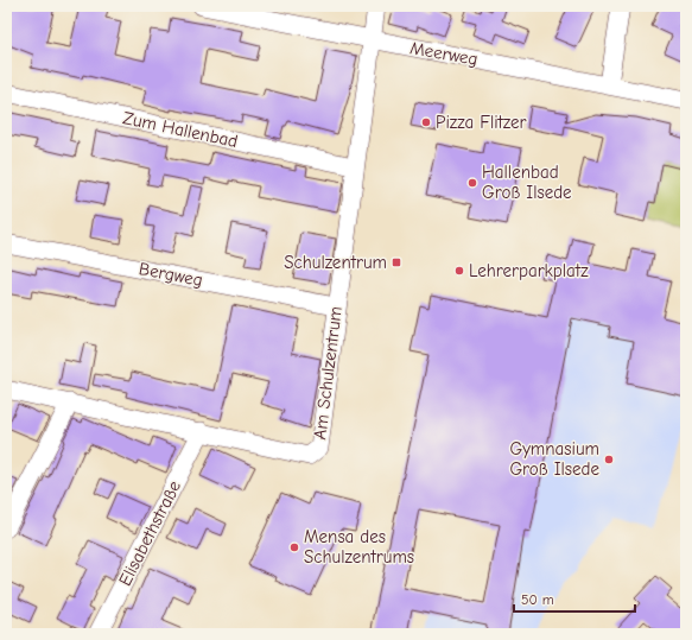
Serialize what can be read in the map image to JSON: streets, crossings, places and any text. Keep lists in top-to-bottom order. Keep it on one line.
{"streets":{"street":["Meerweg","Zum Hallenbad","Bergweg","Am Schulzentrum","Elisabethstraße"]},"crossings":[["Meerweg","Am Schulzentrum"],["Zum Hallenbad","Am Schulzentrum"],["Bergweg","Am Schulzentrum"],["Am Schulzentrum","Elisabethstraße"]],"places":{"other":["Pizza Flitzer","Hallenbad Groß Ilsede","Lehrerparkplatz","Gymnasium Groß Ilsede","Mensa des Schulzentrums"],"transit":["Schulzentrum"]},"scale_bar":"50 m"}
